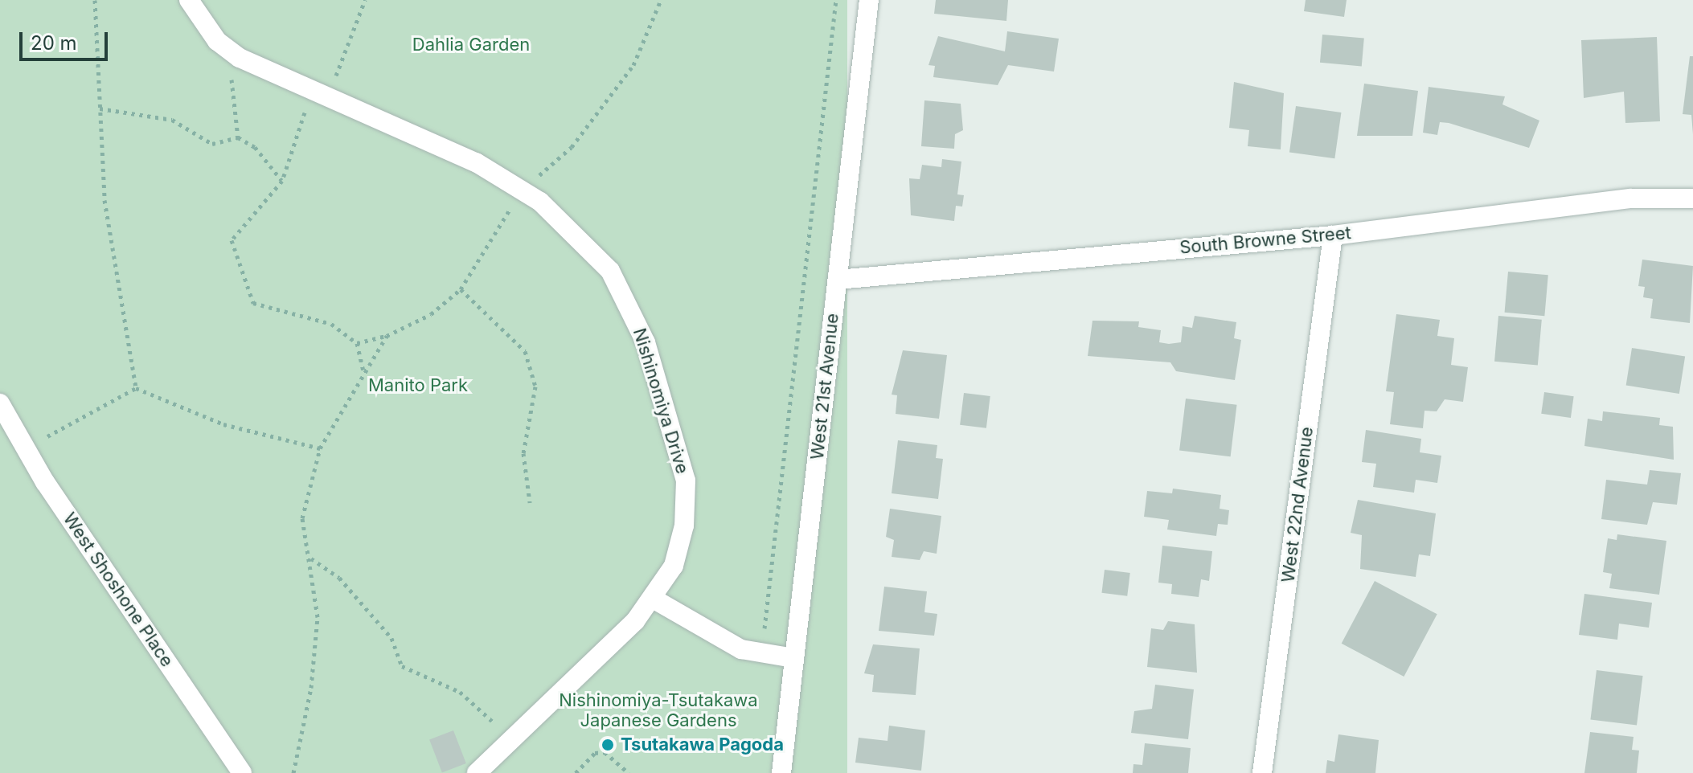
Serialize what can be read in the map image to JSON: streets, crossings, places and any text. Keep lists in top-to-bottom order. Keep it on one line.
{"streets":{"street":["South Browne Street","West 21st Avenue","Nishinomiya Drive","West 22nd Avenue","West Shoshone Place"]},"crossings":[["South Browne Street","West 21st Avenue"],["South Browne Street","West 22nd Avenue"]],"parks":["Dahlia Garden","Manito Park","Nishinomiya-Tsutakawa Japanese Gardens"],"places":["Tsutakawa Pagoda"],"scale_bar":"20 m"}
